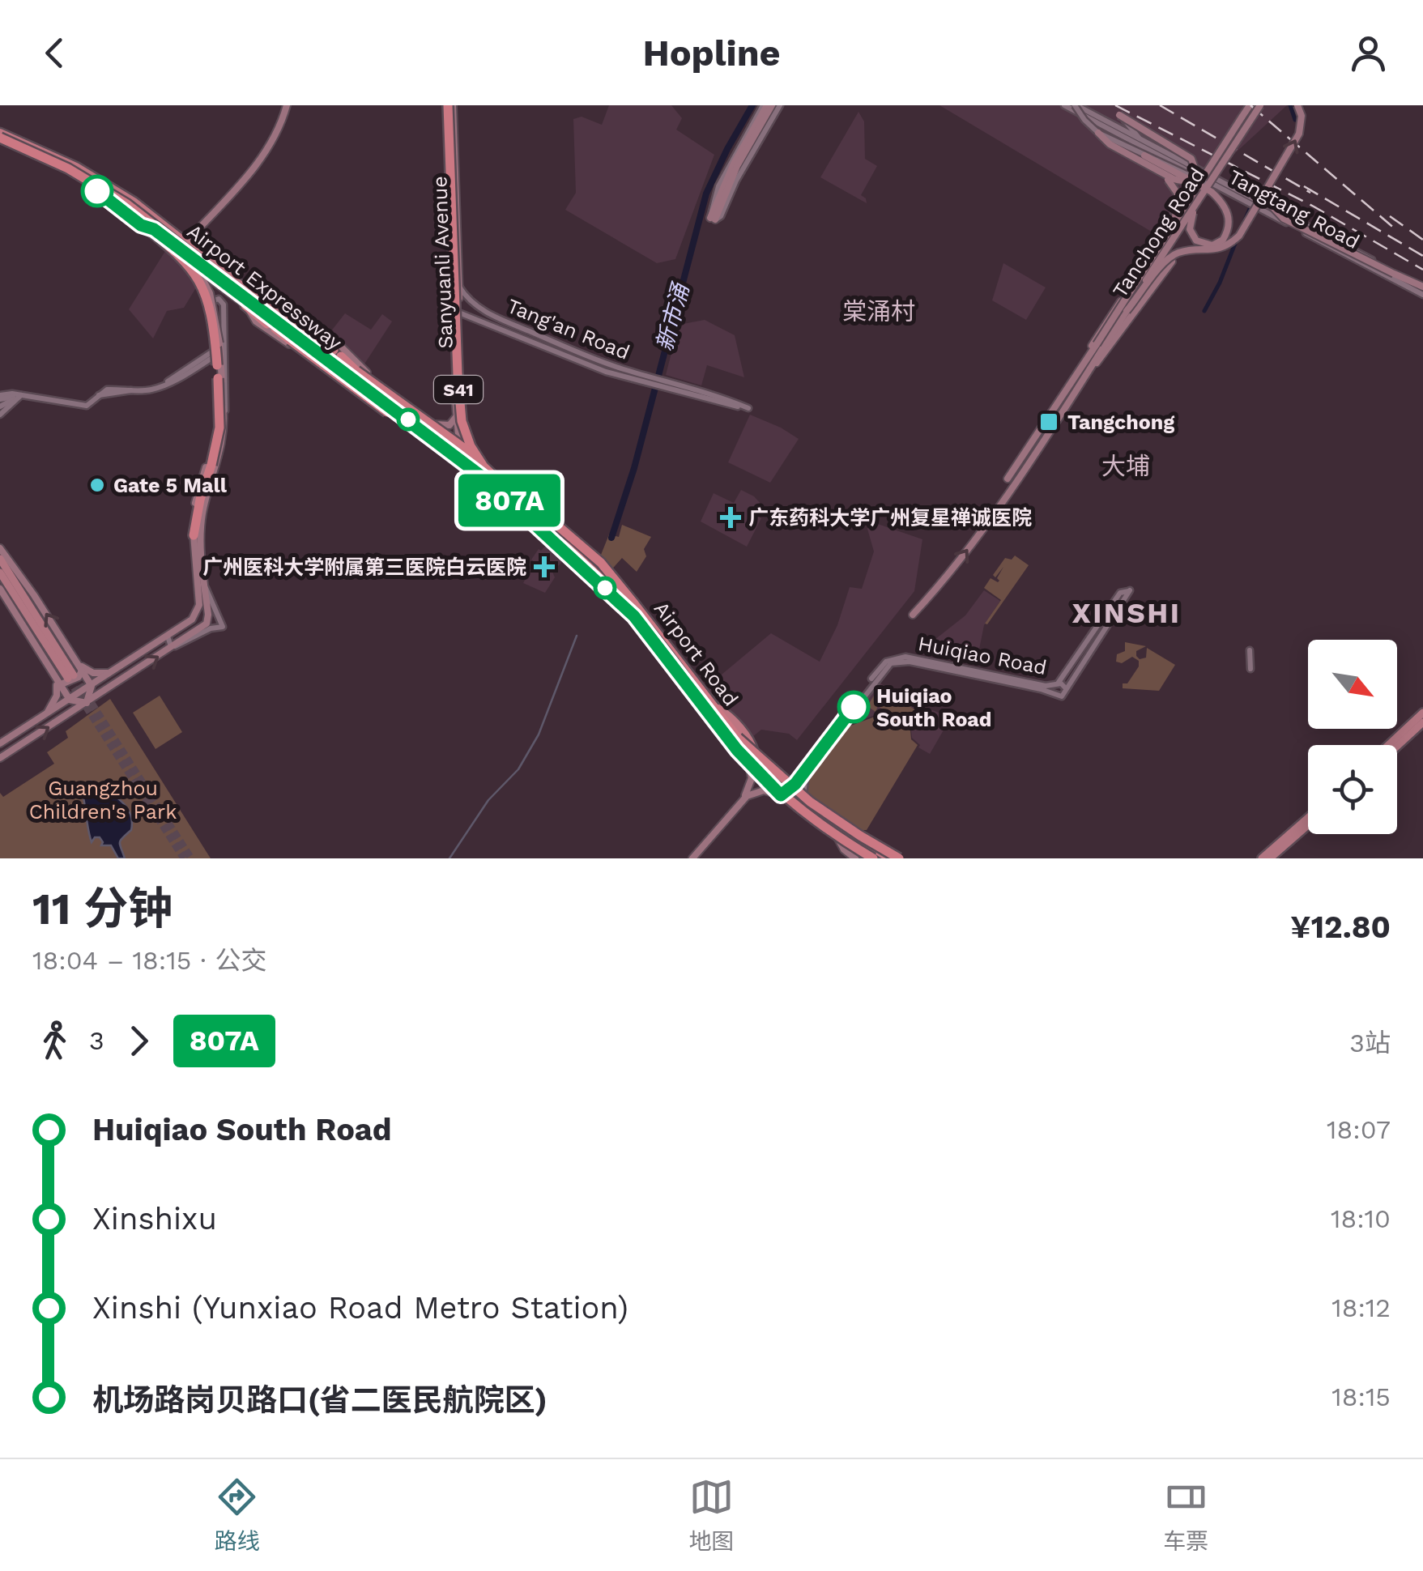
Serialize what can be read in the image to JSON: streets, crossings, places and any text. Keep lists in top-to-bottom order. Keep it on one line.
{"streets":{"highway":["Airport Expressway","S41","Airport Road"],"main road":["Tanchong Road","Sanyuanli Avenue"],"street":["Tangtang Road","Tang'an Road","Huiqiao Road"]},"crossings":[["Sanyuanli Avenue","Tang'an Road"],["Sanyuanli Avenue","S41"],["Sanyuanli Avenue","Airport Road"],["Airport Expressway","Airport Road"],["S41","Airport Road"]],"districts":["棠涌村","大埔","XINSHI"],"water":["新市涌"],"parks":["Guangzhou Children's Park"],"places":{"transit":["Tangchong"],"other":["Gate 5 Mall","Huiqiao South Road"],"health":["广东药科大学广州复星禅诚医院","广州医科大学附属第三医院白云医院"]},"lines":["bus line 807A"],"north":"bottom right","page":{"header":"Hopline","on_map":"807A","heading":["11 分钟","18:04 – 18:15 · 公交","¥12.80"],"legs":["3","807A","3站"],"list":[{"name":"Huiqiao South Road","value":"18:07"},{"name":"Xinshixu","value":"18:10"},{"name":"Xinshi (Yunxiao Road Metro Station)","value":"18:12"},{"name":"机场路岗贝路口(省二医民航院区)","value":"18:15"}],"tabs":["路线","地图","车票"]}}
